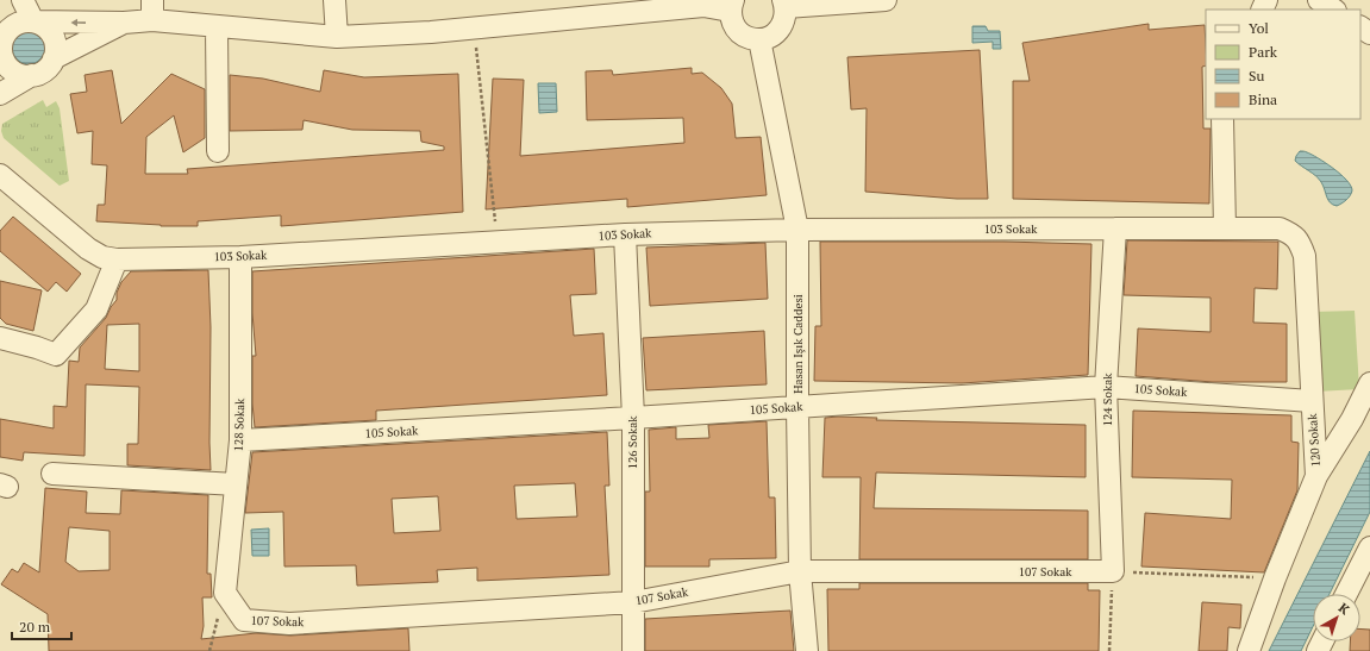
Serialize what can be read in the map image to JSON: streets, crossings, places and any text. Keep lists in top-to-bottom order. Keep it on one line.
{"streets":{"street":["103 Sokak","Hasan Işık Caddesi","105 Sokak","124 Sokak","128 Sokak","120 Sokak","126 Sokak","107 Sokak"]},"crossings":[["103 Sokak","Hasan Işık Caddesi"],["103 Sokak","124 Sokak"],["103 Sokak","128 Sokak"],["103 Sokak","120 Sokak"],["103 Sokak","126 Sokak"],["Hasan Işık Caddesi","105 Sokak"],["Hasan Işık Caddesi","107 Sokak"],["105 Sokak","124 Sokak"],["105 Sokak","128 Sokak"],["105 Sokak","120 Sokak"],["105 Sokak","126 Sokak"],["124 Sokak","107 Sokak"],["128 Sokak","107 Sokak"],["126 Sokak","107 Sokak"]],"legend":["Yol","Park","Su","Bina"],"scale_bar":"20 m","north":"top right"}
